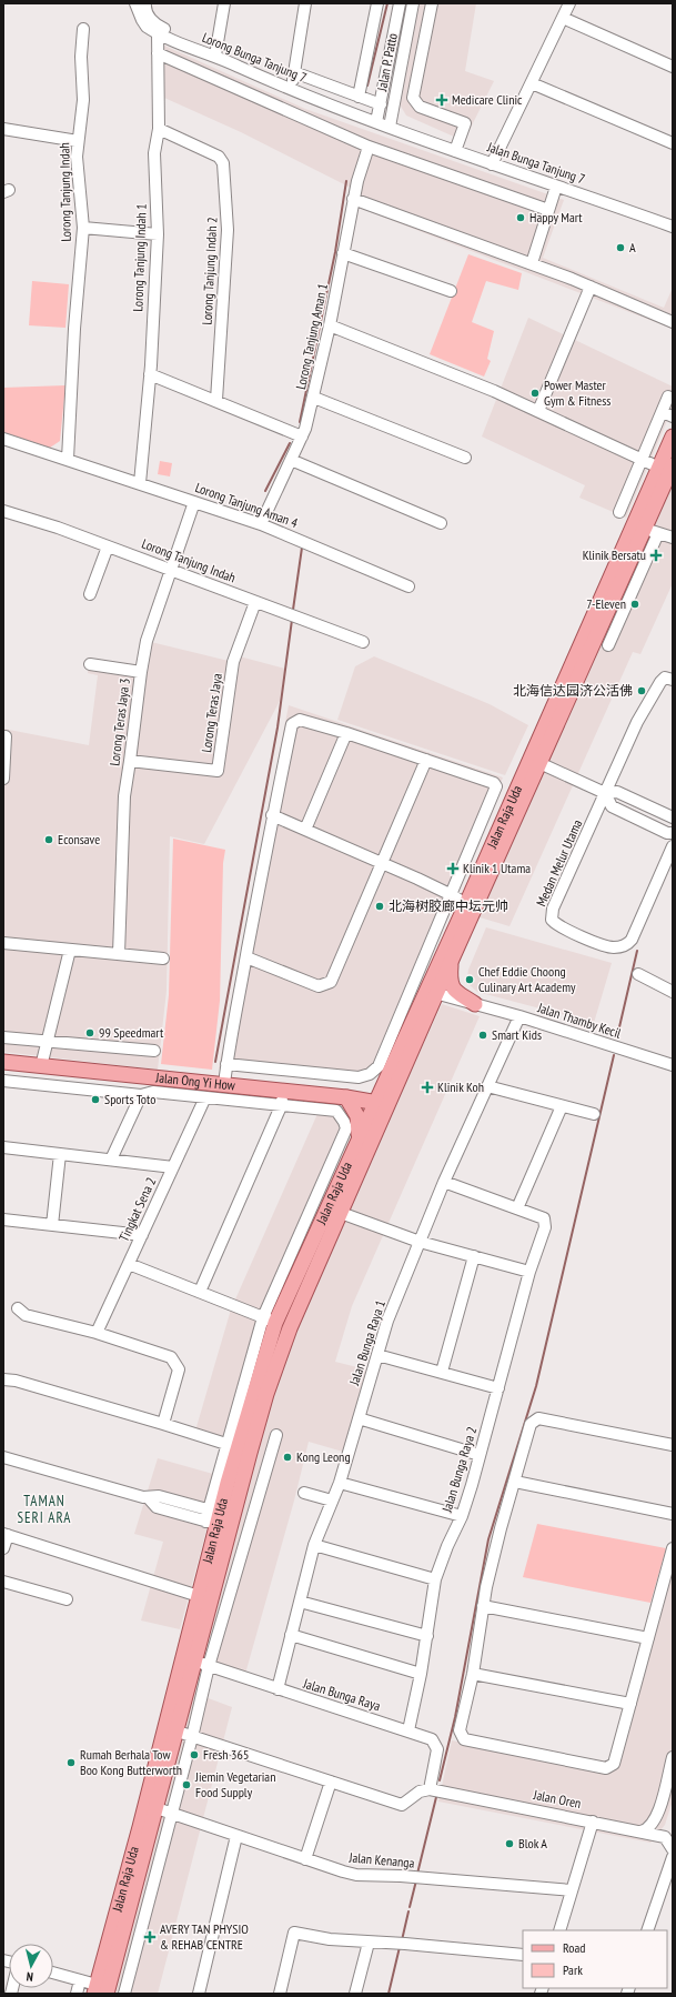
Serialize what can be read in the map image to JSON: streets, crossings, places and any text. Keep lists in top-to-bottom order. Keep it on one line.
{"streets":{"main road":["Jalan Raja Uda","Jalan Ong Yi How"],"street":["Lorong Bunga Tanjung 7","Jalan P. Patto","Jalan Bunga Tanjung 7","Lorong Tanjung Indah","Lorong Tanjung Indah 1","Lorong Tanjung Indah 2","Lorong Tanjung Aman 1","Lorong Tanjung Aman 4","Lorong Teras Jaya","Lorong Teras Jaya 3","Medan Melur Utama","Jalan Thamby Kecil","Tingkat Sena 2","Jalan Bunga Raya 1","Jalan Bunga Raya 2","Jalan Bunga Raya","Jalan Oren","Jalan Kenanga"]},"crossings":[["Lorong Bunga Tanjung 7","Jalan P. Patto"],["Lorong Bunga Tanjung 7","Jalan Bunga Tanjung 7"],["Lorong Bunga Tanjung 7","Lorong Tanjung Indah 1"],["Jalan P. Patto","Jalan Bunga Tanjung 7"],["Lorong Tanjung Indah","Lorong Tanjung Aman 4"],["Lorong Tanjung Indah","Lorong Teras Jaya"],["Lorong Tanjung Indah","Lorong Teras Jaya 3"],["Lorong Tanjung Indah 1","Lorong Tanjung Indah 2"],["Lorong Tanjung Indah 1","Lorong Tanjung Aman 4"],["Lorong Tanjung Aman 1","Lorong Tanjung Aman 4"],["Lorong Tanjung Aman 4","Lorong Teras Jaya 3"],["Lorong Teras Jaya","Lorong Teras Jaya 3"],["Jalan Raja Uda","Jalan Thamby Kecil"],["Jalan Raja Uda","Jalan Ong Yi How"],["Jalan Raja Uda","Jalan Bunga Raya"],["Jalan Raja Uda","Jalan Kenanga"],["Jalan Thamby Kecil","Jalan Bunga Raya 1"],["Jalan Ong Yi How","Tingkat Sena 2"],["Jalan Bunga Raya 1","Jalan Bunga Raya"],["Jalan Bunga Raya 2","Jalan Bunga Raya"],["Jalan Bunga Raya","Jalan Oren"]],"districts":["TAMAN SERI ARA"],"places":{"health":["Medicare Clinic","Klinik Bersatu","Klinik 1 Utama","Klinik Koh","AVERY TAN PHYSIO & REHAB CENTRE"],"other":["Happy Mart","A","Power Master Gym & Fitness","7-Eleven","北海信达园济公活佛","Econsave","北海树胶廊中坛元帅","Chef Eddie Choong Culinary Art Academy","99 Speedmart","Smart Kids","Sports Toto","Kong Leong","Fresh 365","Rumah Berhala Tow Boo Kong Butterworth","Jiemin Vegetarian Food Supply","Blok A"]},"legend":["Road","Park"],"north":"bottom"}
